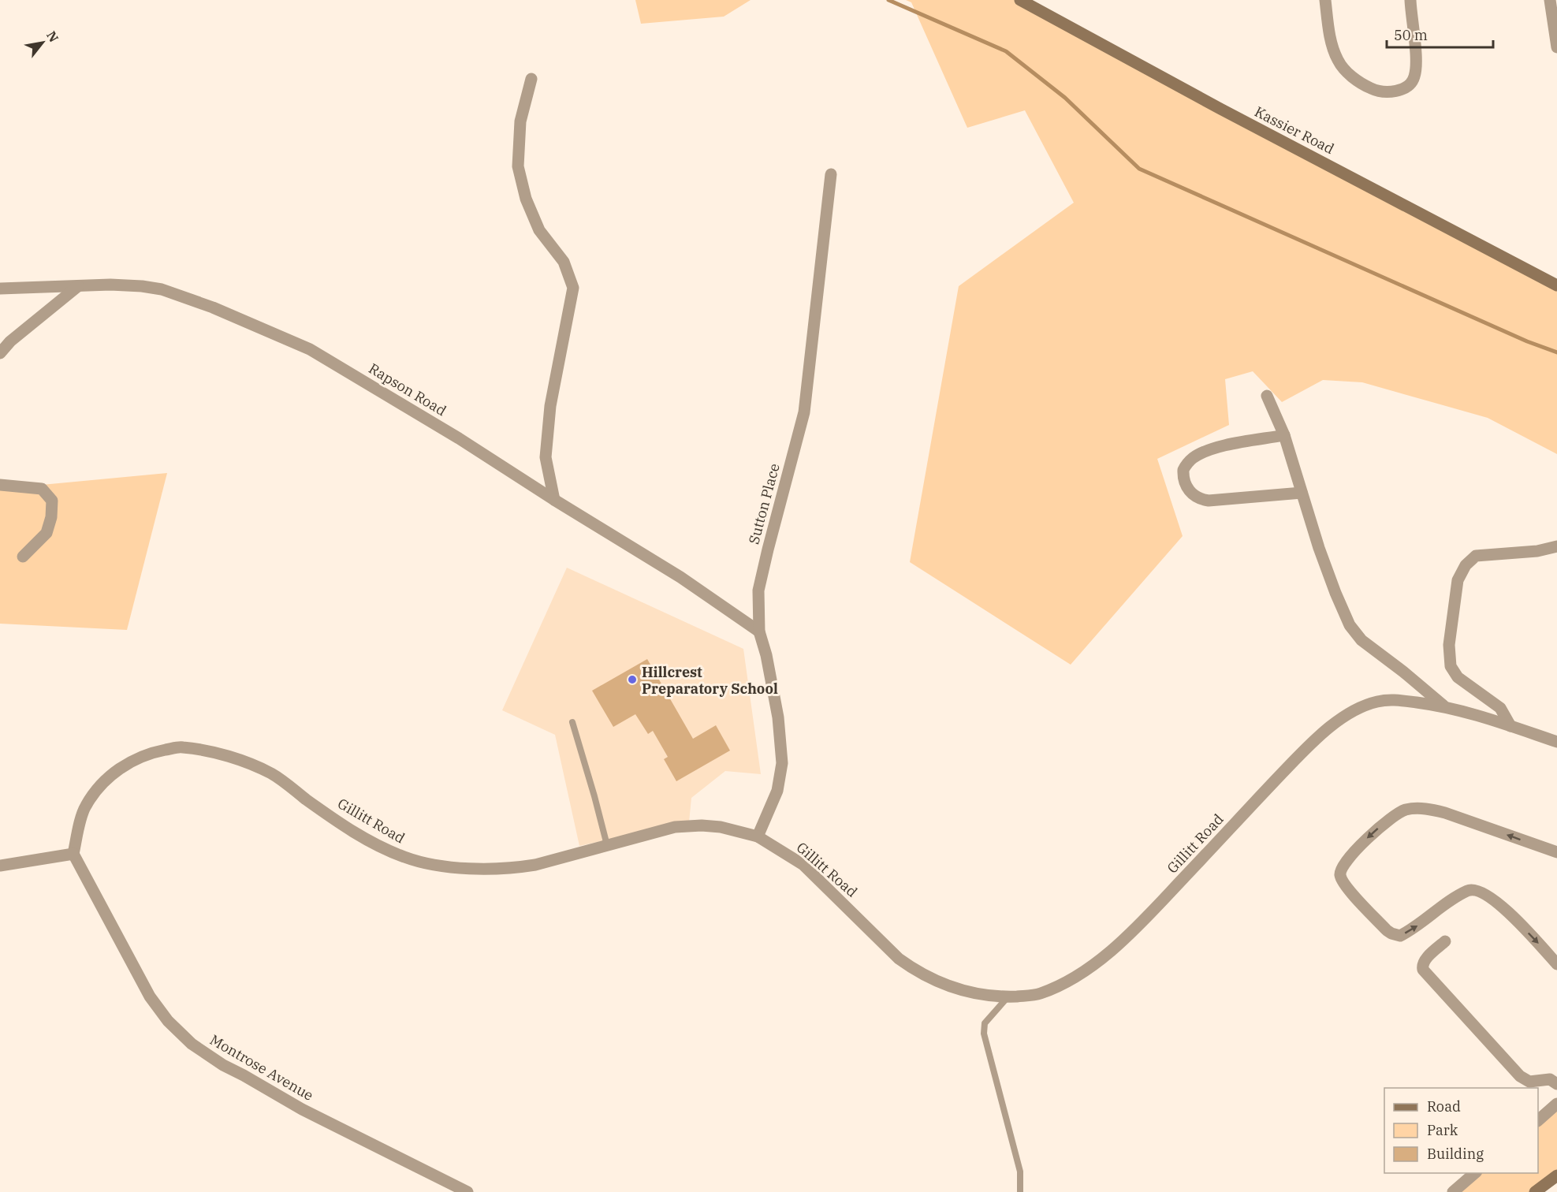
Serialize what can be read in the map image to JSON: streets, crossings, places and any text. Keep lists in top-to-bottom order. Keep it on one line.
{"streets":{"main road":["Kassier Road"],"street":["Rapson Road","Sutton Place","Gillitt Road","Montrose Avenue"]},"crossings":[["Rapson Road","Sutton Place"],["Sutton Place","Gillitt Road"],["Gillitt Road","Montrose Avenue"]],"places":["Hillcrest Preparatory School"],"legend":["Road","Park","Building"],"scale_bar":"50 m","north":"top right"}
